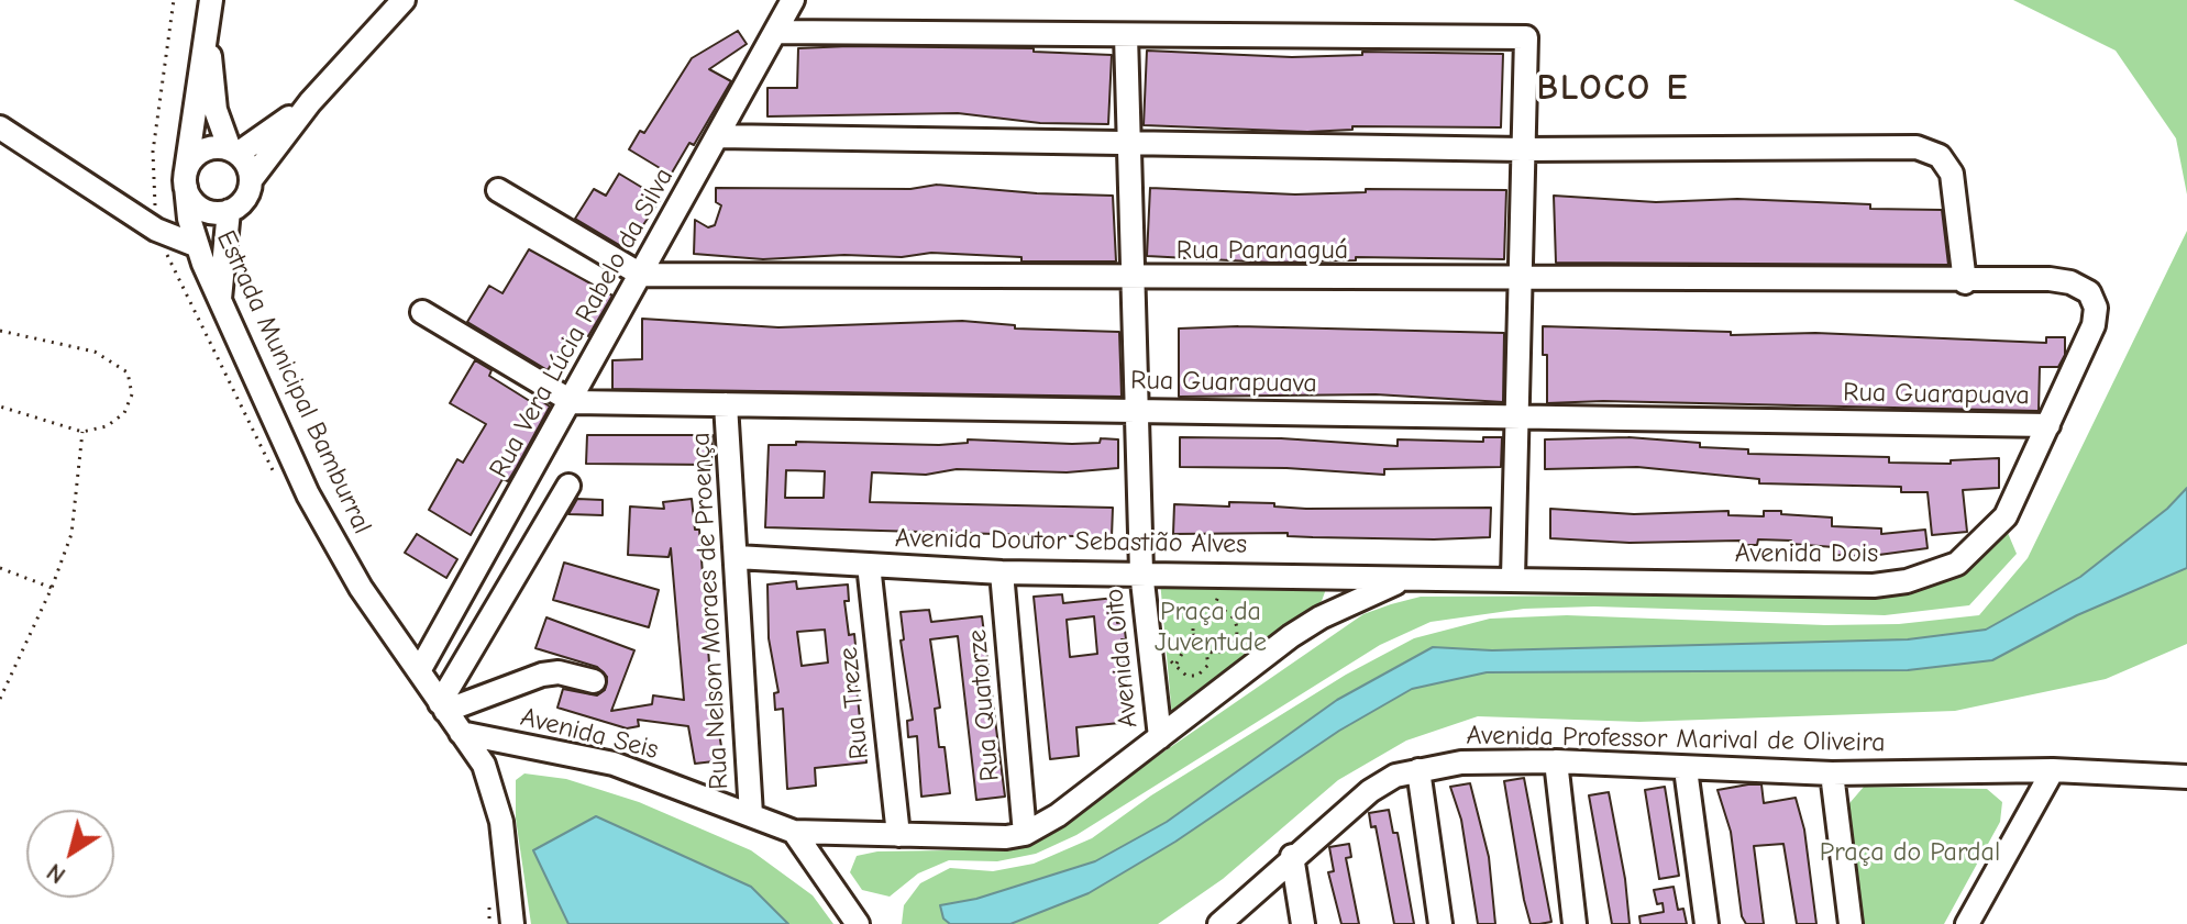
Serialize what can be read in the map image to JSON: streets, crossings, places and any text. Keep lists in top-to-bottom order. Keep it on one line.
{"streets":{"street":["Rua Paranaguá","Rua Vera Lúcia Rabelo da Silva","Estrada Municipal Bamburral","Rua Guarapuava","Avenida Doutor Sebastião Alves","Avenida Dois","Rua Nelson Moraes de Proença","Avenida Oito","Rua Treze","Rua Quatorze","Avenida Seis","Avenida Professor Marival de Oliveira"]},"crossings":[["Rua Paranaguá","Rua Vera Lúcia Rabelo da Silva"],["Rua Paranaguá","Avenida Dois"],["Rua Paranaguá","Avenida Oito"],["Rua Vera Lúcia Rabelo da Silva","Estrada Municipal Bamburral"],["Rua Vera Lúcia Rabelo da Silva","Rua Guarapuava"],["Estrada Municipal Bamburral","Avenida Seis"],["Rua Guarapuava","Avenida Dois"],["Rua Guarapuava","Rua Nelson Moraes de Proença"],["Rua Guarapuava","Avenida Oito"],["Avenida Doutor Sebastião Alves","Avenida Dois"],["Avenida Doutor Sebastião Alves","Rua Nelson Moraes de Proença"],["Avenida Doutor Sebastião Alves","Avenida Oito"],["Avenida Doutor Sebastião Alves","Rua Treze"],["Avenida Doutor Sebastião Alves","Rua Quatorze"],["Rua Nelson Moraes de Proença","Avenida Seis"]],"districts":["BLOCO E"],"parks":["Praça da Juventude","Praça do Pardal"],"north":"bottom left"}
